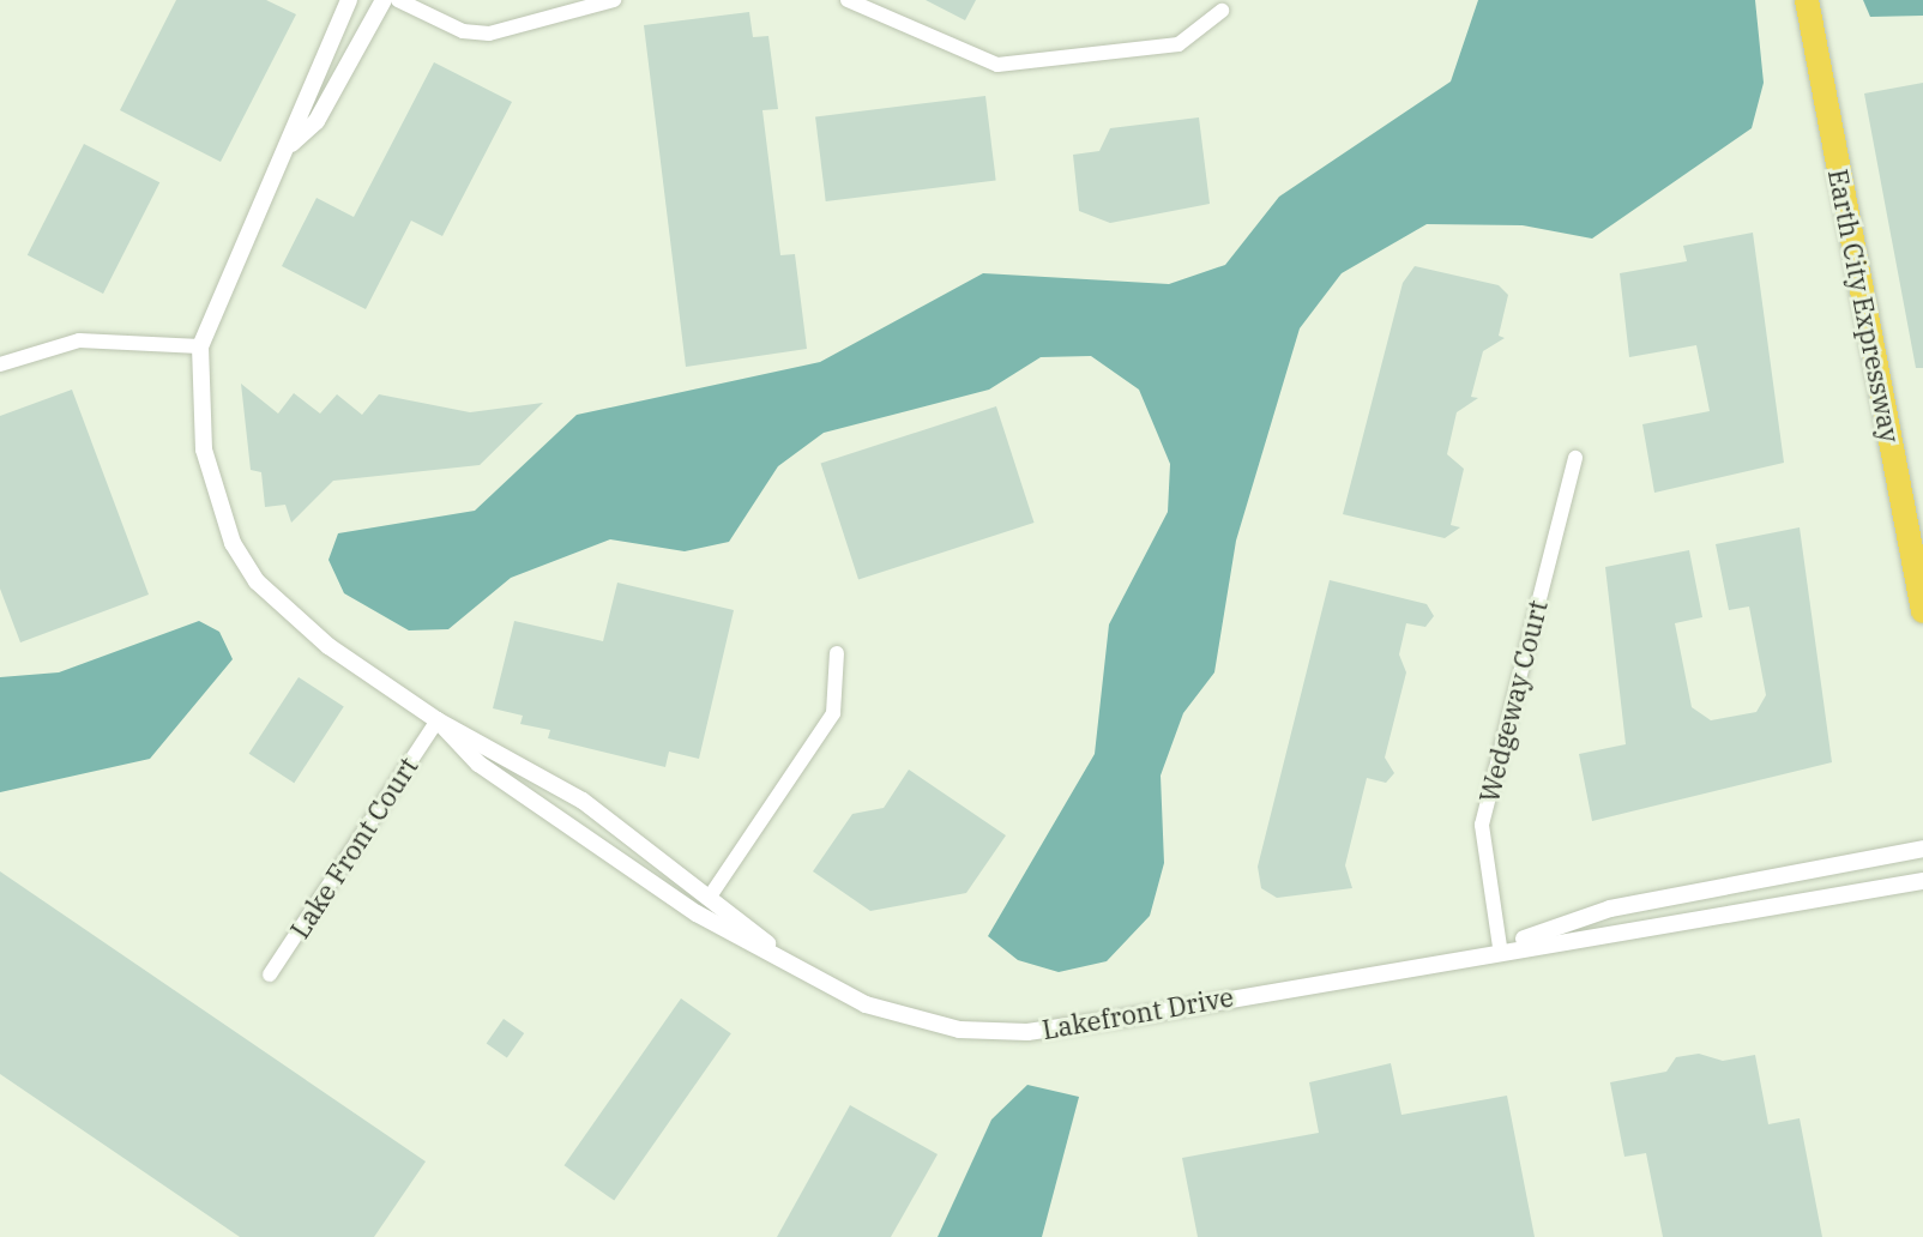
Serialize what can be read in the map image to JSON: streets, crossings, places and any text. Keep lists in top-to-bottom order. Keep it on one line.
{"streets":{"highway":["Earth City Expressway"],"street":["Wedgeway Court","Lake Front Court","Lakefront Drive"]},"crossings":[["Wedgeway Court","Lakefront Drive"],["Lake Front Court","Lakefront Drive"]]}
